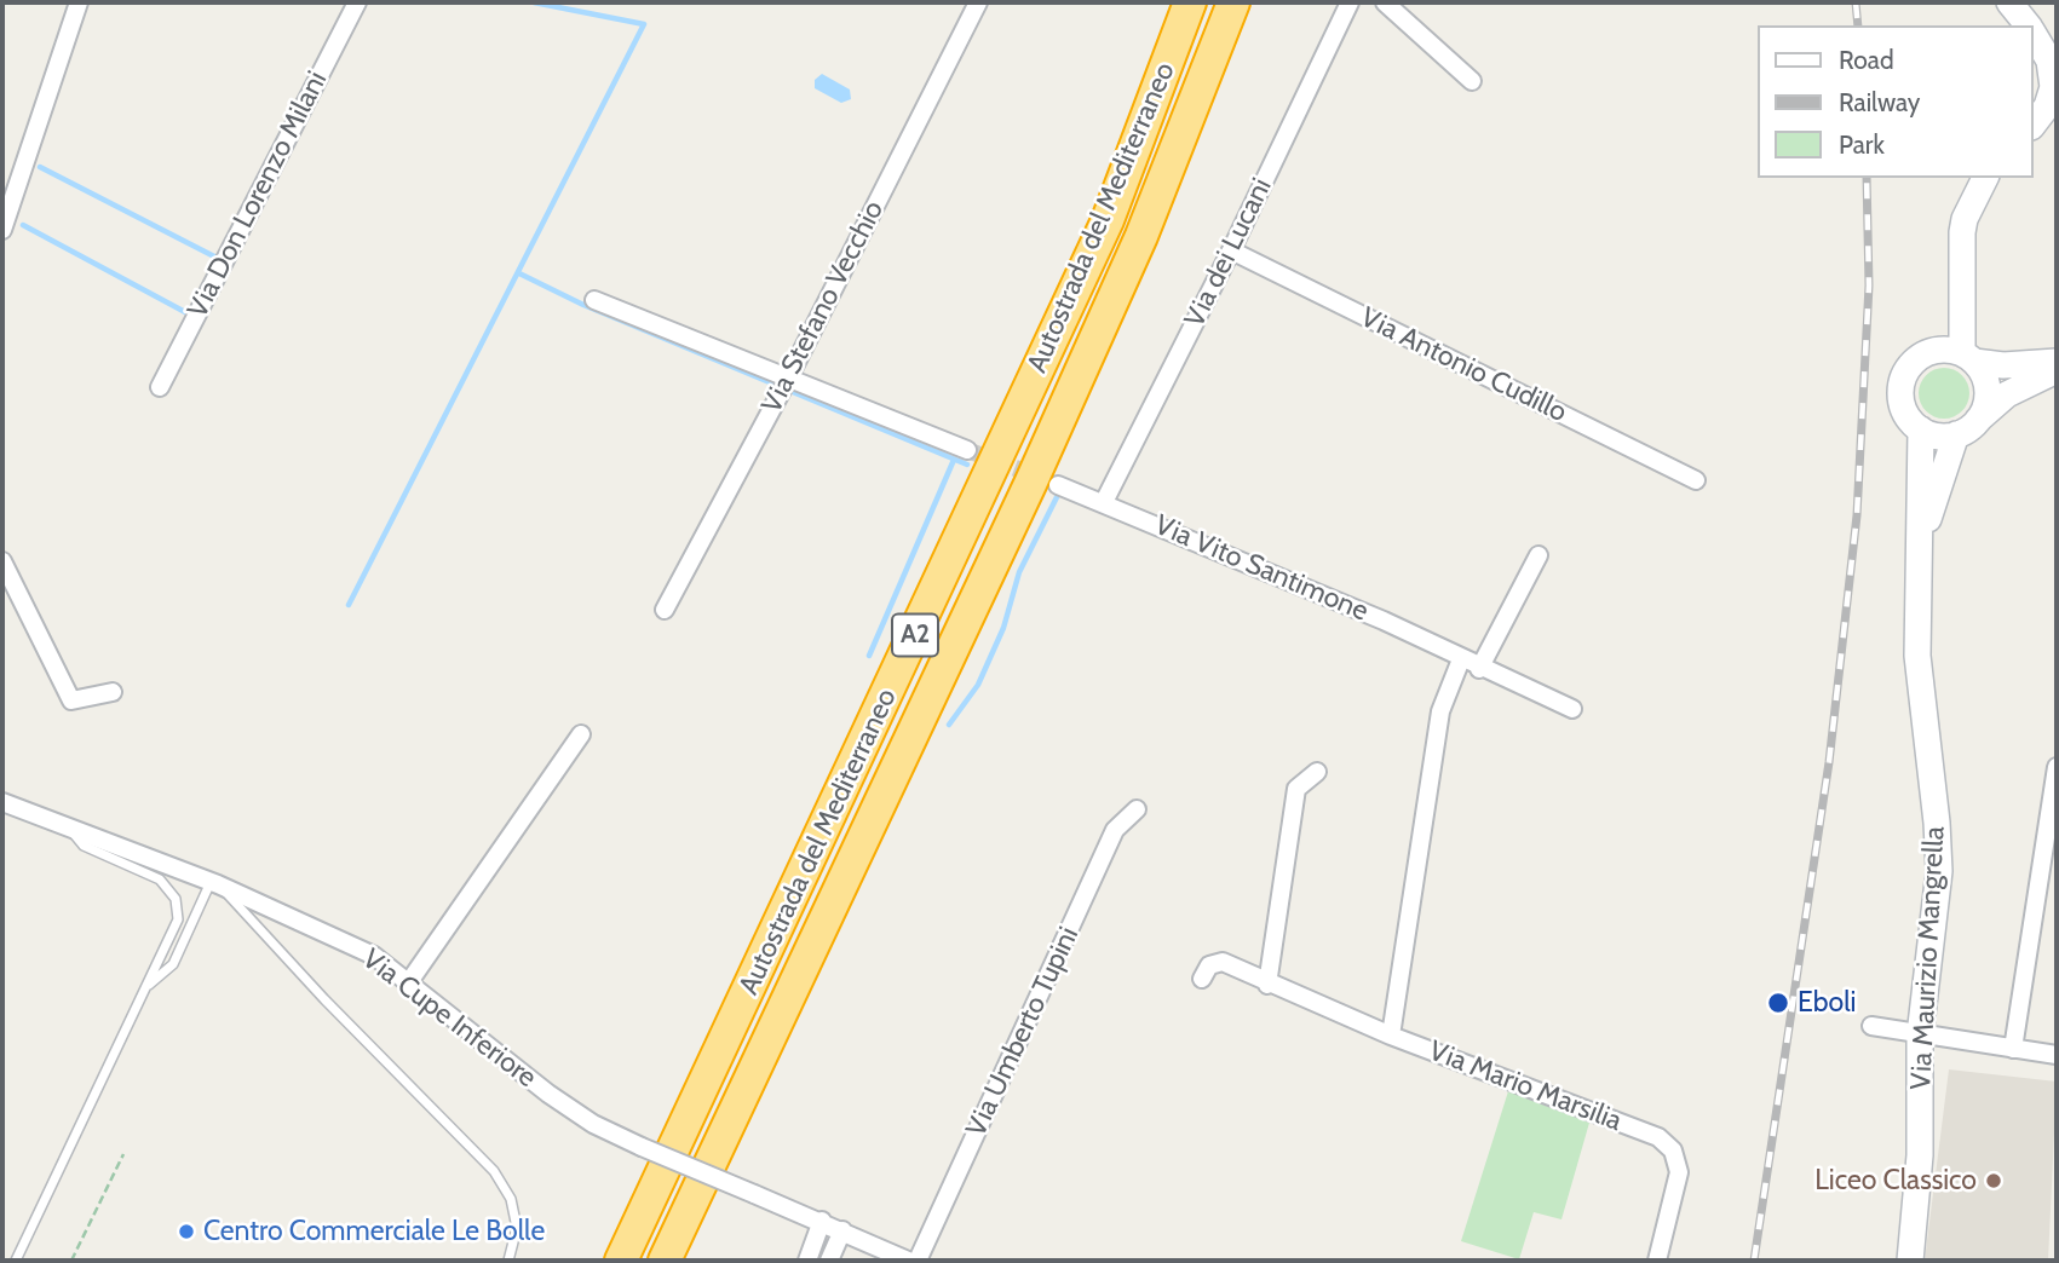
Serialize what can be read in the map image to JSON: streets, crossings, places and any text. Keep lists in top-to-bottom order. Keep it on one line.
{"streets":{"highway":["Autostrada del Mediterraneo","A2"],"street":["Via Don Lorenzo Milani","Via dei Lucani","Via Stefano Vecchio","Via Antonio Cudillo","Via Vito Santimone","Via Maurizio Mangrella","Via Cupe Inferiore","Via Umberto Tupini","Via Mario Marsilia"]},"crossings":[["Via dei Lucani","Via Antonio Cudillo"],["Via dei Lucani","Via Vito Santimone"]],"places":["Eboli","Liceo Classico","Centro Commerciale Le Bolle"],"legend":["Road","Railway","Park"]}
